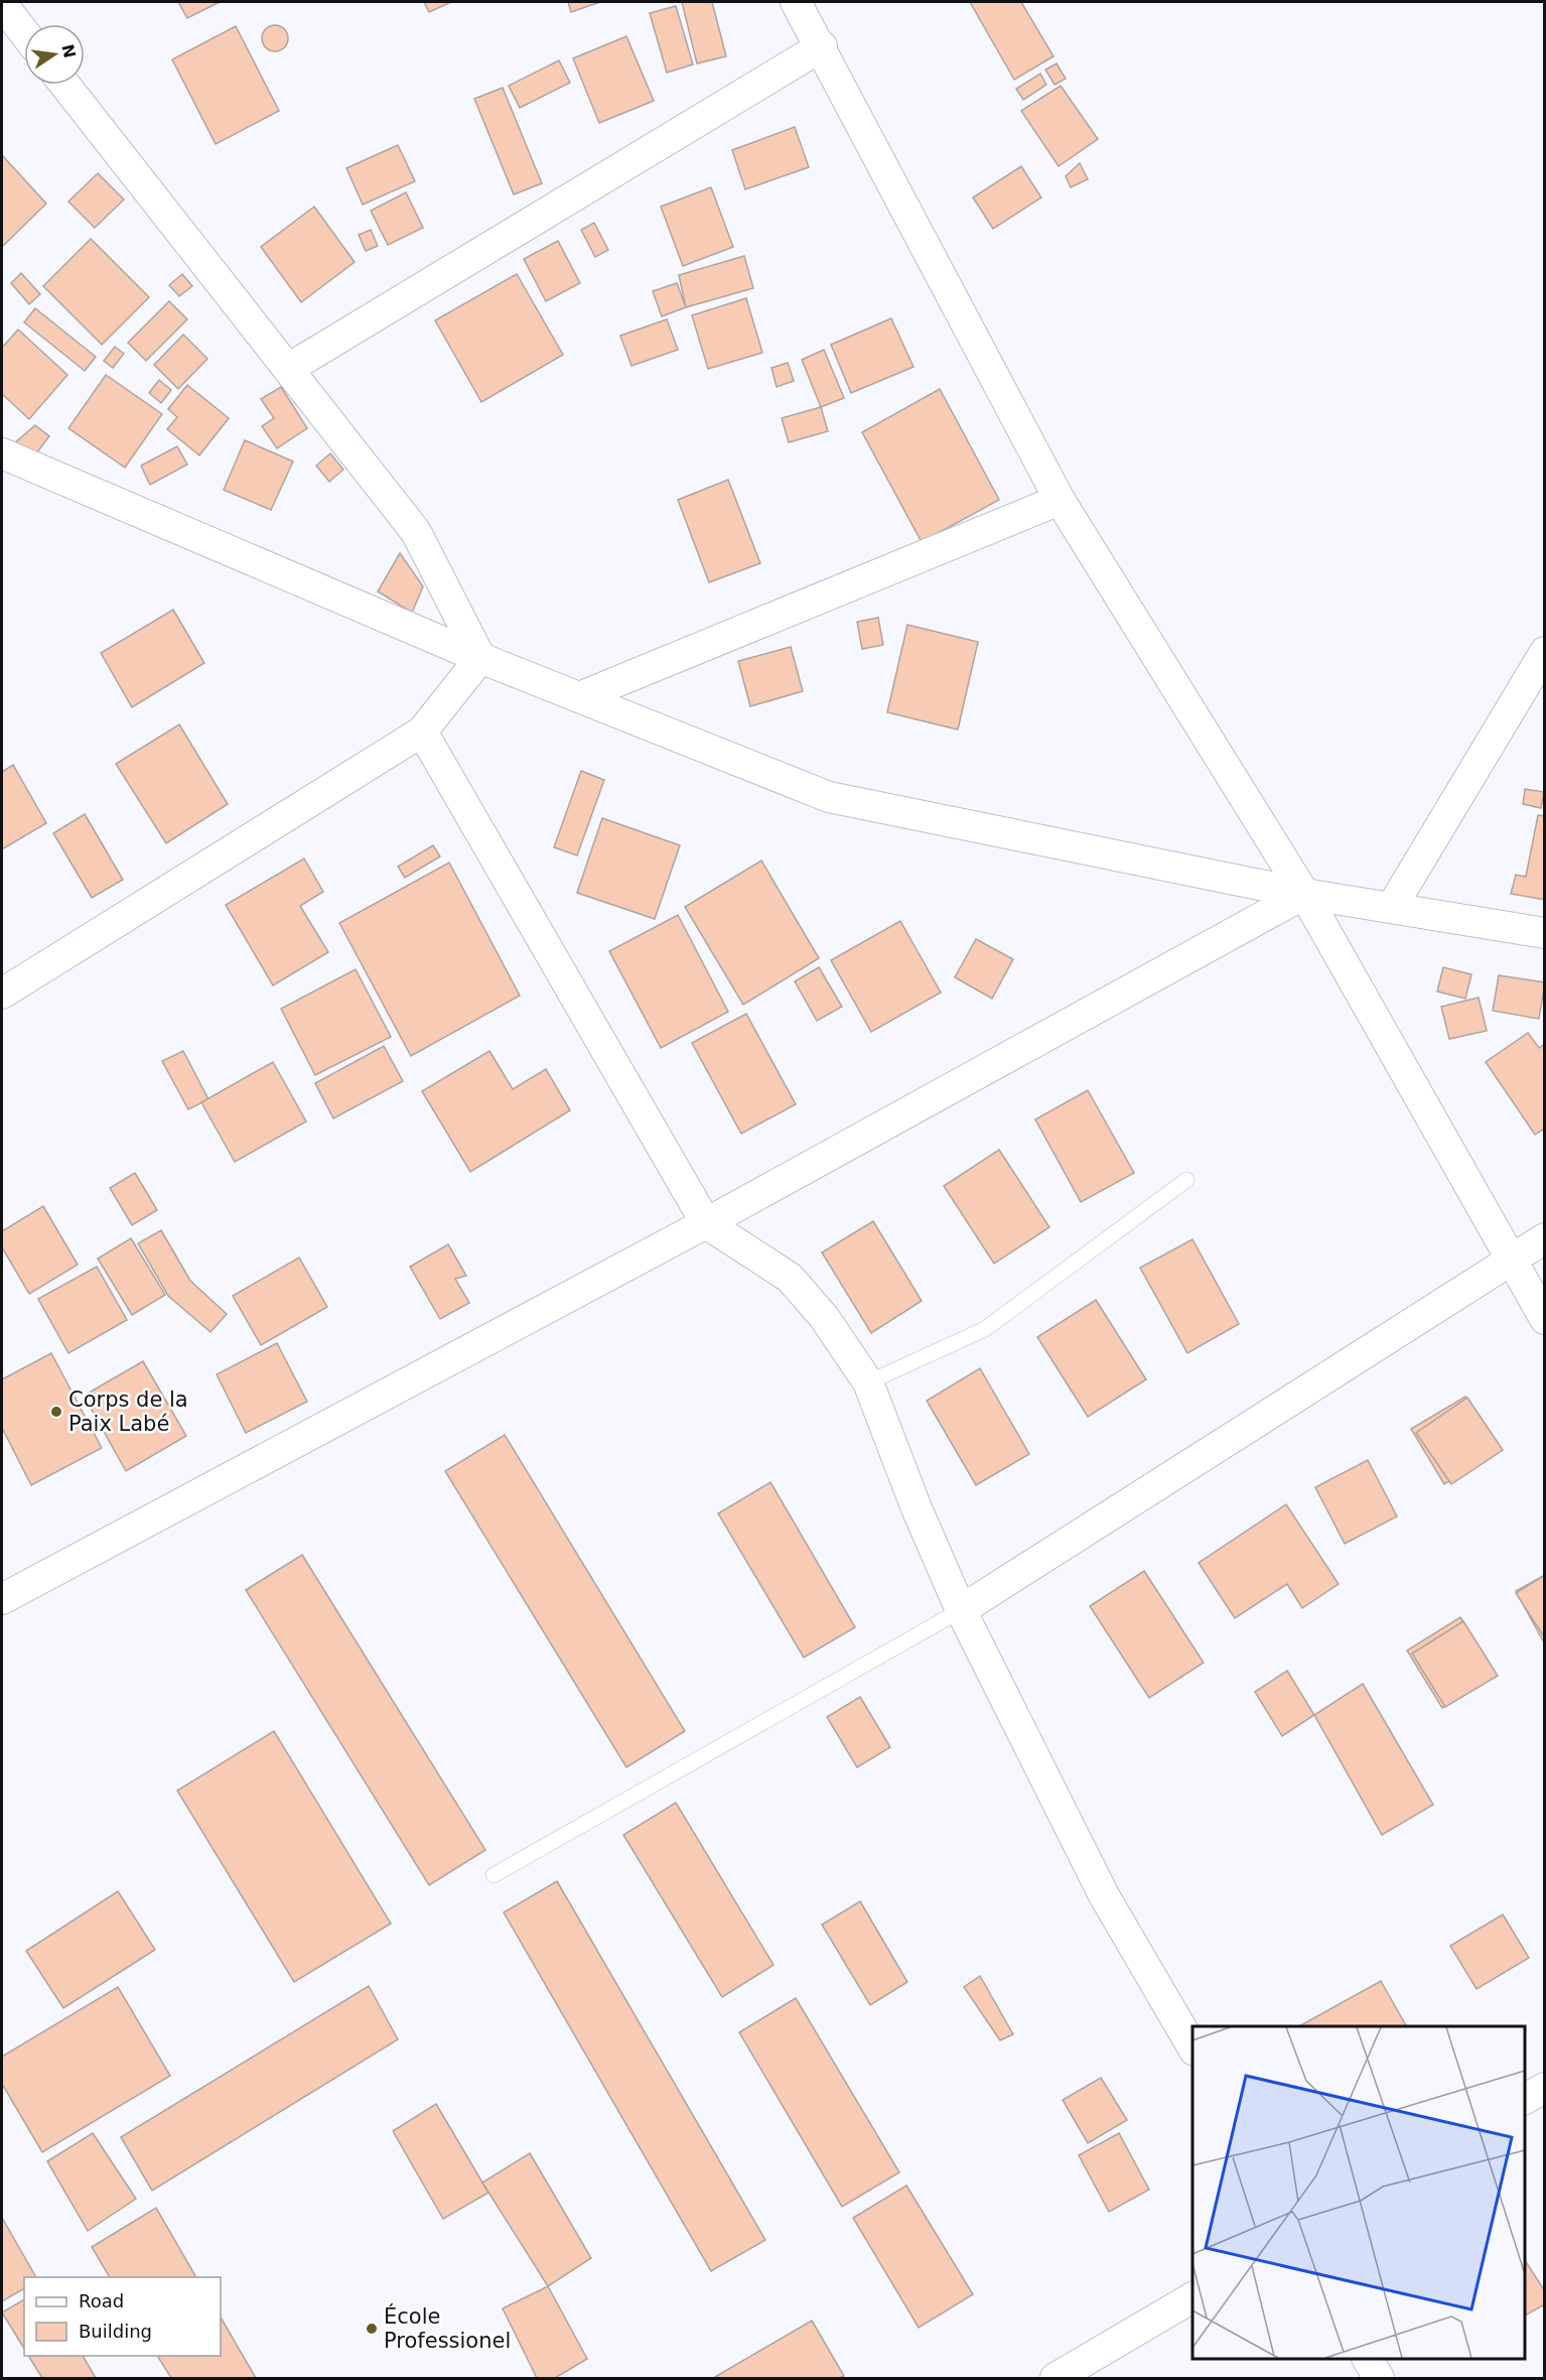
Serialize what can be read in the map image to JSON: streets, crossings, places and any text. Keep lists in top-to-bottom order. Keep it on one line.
{"places":["Corps de la Paix Labé","École Professionel"],"legend":["Road","Building"],"north":"right"}
